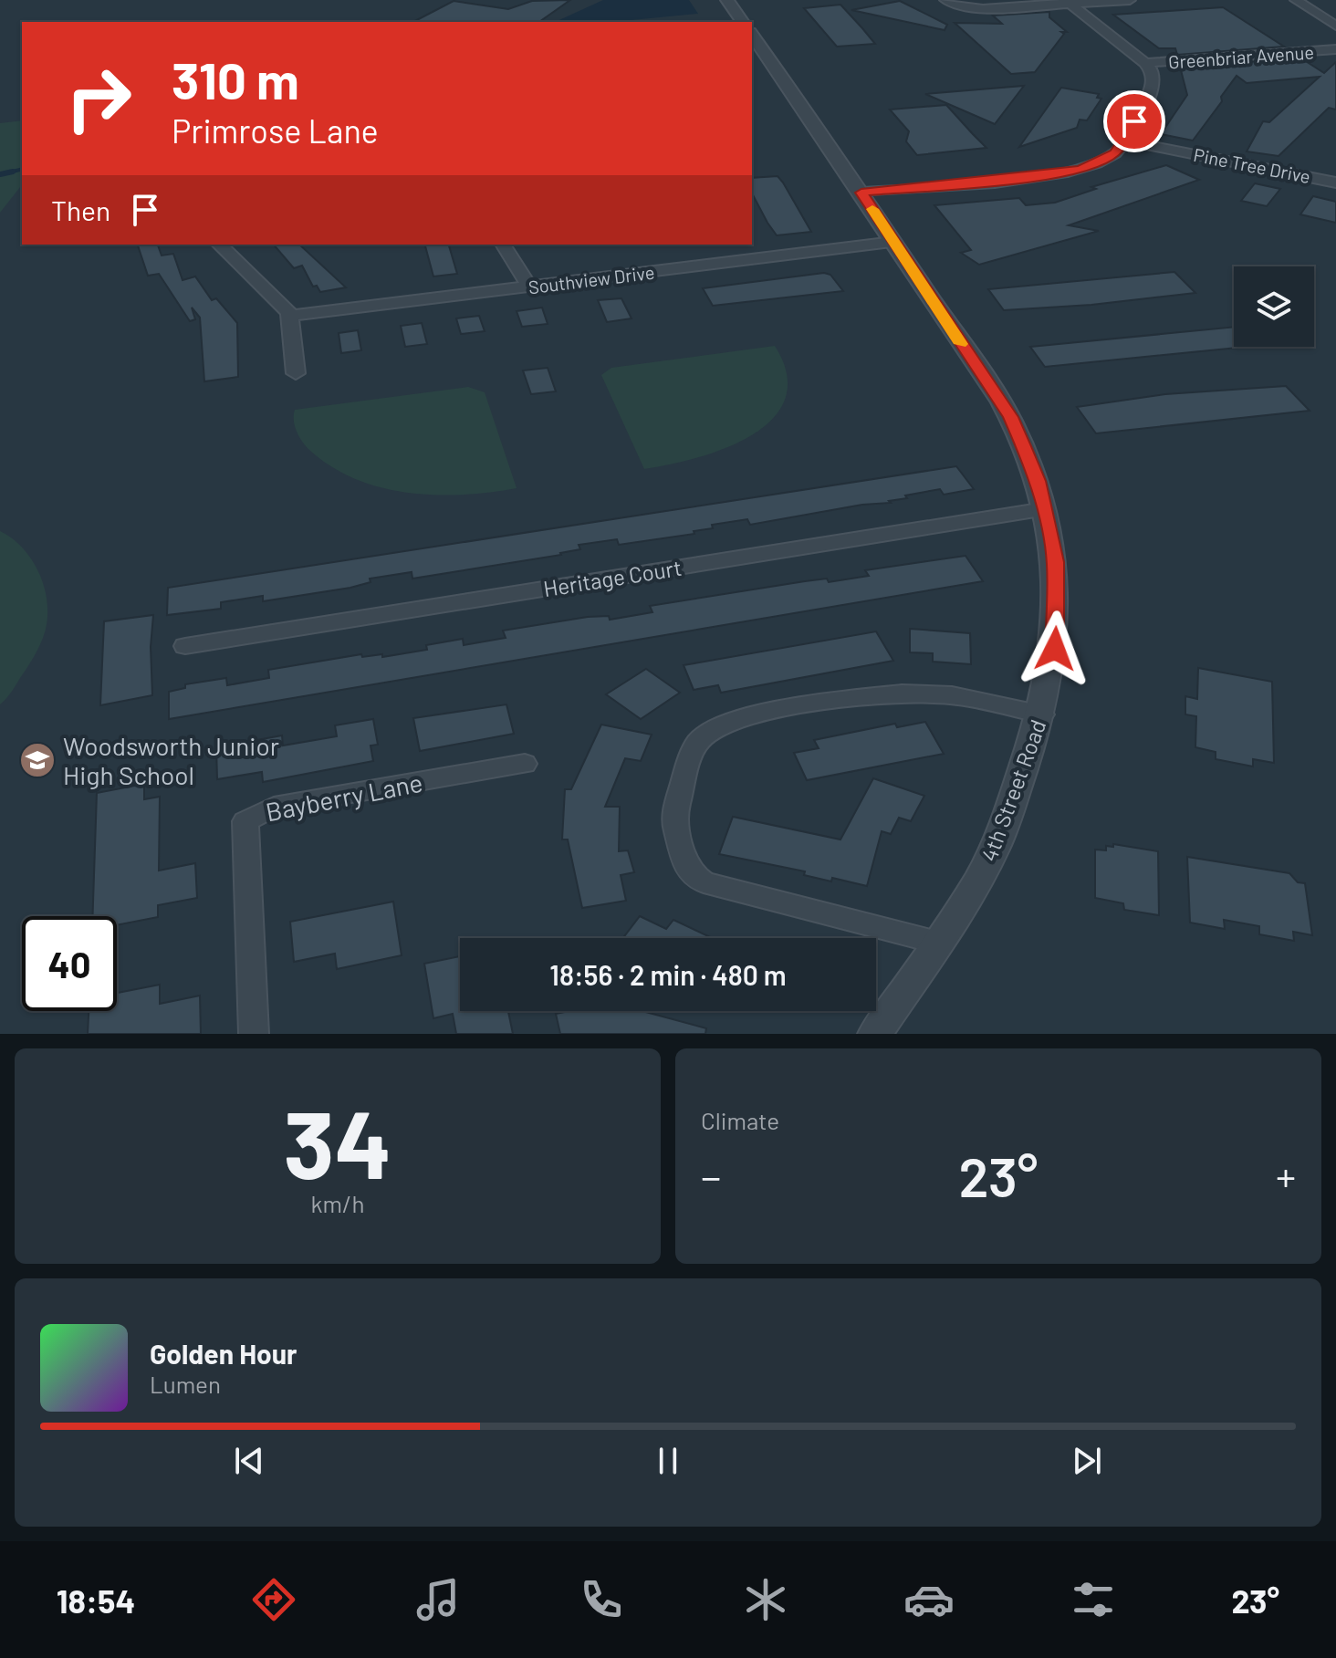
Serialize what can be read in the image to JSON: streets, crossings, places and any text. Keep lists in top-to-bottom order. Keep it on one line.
{"streets":{"street":["Greenbriar Avenue","Pine Tree Drive","Southview Drive","Heritage Court","4th Street Road","Bayberry Lane"]},"crossings":[["Southview Drive","4th Street Road"],["Heritage Court","4th Street Road"]],"places":{"school or university":["Woodsworth Junior High School"]},"page":{"turn":["310 m","Primrose Lane"],"then":"Then","limit":"40","trip":"18:56 · 2 min · 480 m","tile":[["34","km/h"],"Climate"],"heat":["−","23°","+"],"song":["Golden Hour","Lumen"],"tabs":["18:54","23°"]}}
